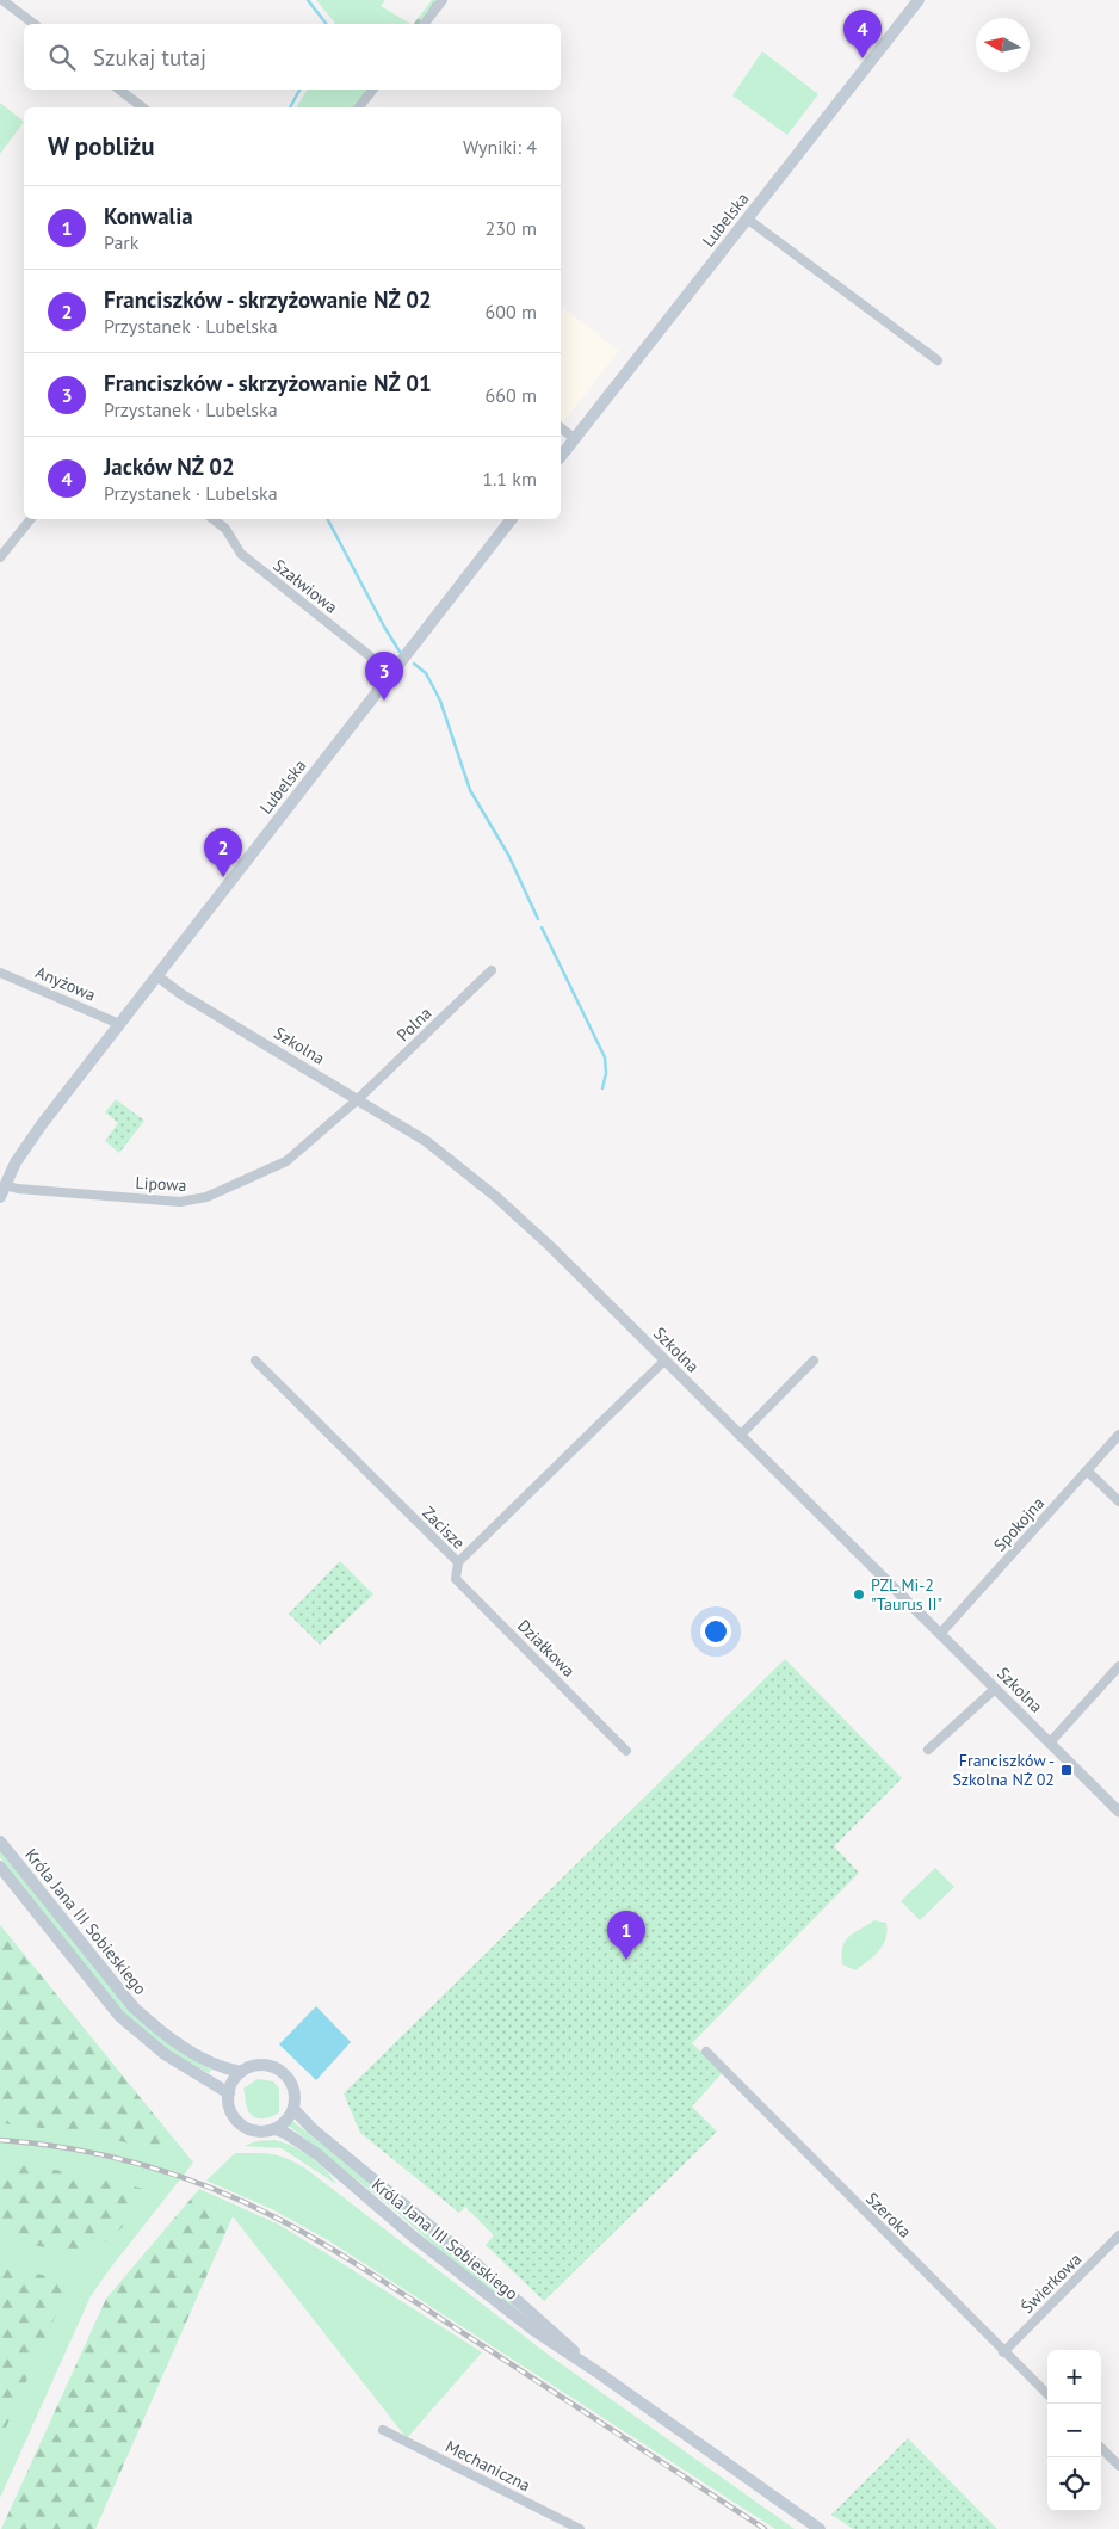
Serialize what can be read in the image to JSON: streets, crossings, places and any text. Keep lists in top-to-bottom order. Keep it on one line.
{"streets":{"main road":["Lubelska","Króla Jana III Sobieskiego"],"street":["Szałwiowa","Anyżowa","Polna","Szkolna","Lipowa","Spokojna","Zacisze","Działkowa","Szeroka","Świerkowa","Mechaniczna"]},"crossings":[["Lubelska","Szałwiowa"],["Lubelska","Anyżowa"],["Lubelska","Szkolna"],["Lubelska","Lipowa"],["Polna","Szkolna"],["Polna","Lipowa"],["Szkolna","Lipowa"],["Szkolna","Spokojna"],["Szkolna","Zacisze"],["Zacisze","Działkowa"],["Szeroka","Świerkowa"]],"places":{"other":["PZL Mi-2 \"Taurus II\""],"transit":["Franciszków - Szkolna NŻ 02"]},"north":"left","page":{"pins":["4","3","2","1"],"search":"Szukaj tutaj","heading":["W pobliżu","Wyniki: 4"],"list":[{"mark":"1","name":"Konwalia","note":"Park","value":"230 m"},{"mark":"2","name":"Franciszków - skrzyżowanie NŻ 02","note":"Przystanek · Lubelska","value":"600 m"},{"mark":"3","name":"Franciszków - skrzyżowanie NŻ 01","note":"Przystanek · Lubelska","value":"660 m"},{"mark":"4","name":"Jacków NŻ 02","note":"Przystanek · Lubelska","value":"1.1 km"}],"map_buttons":["+","−"]}}
